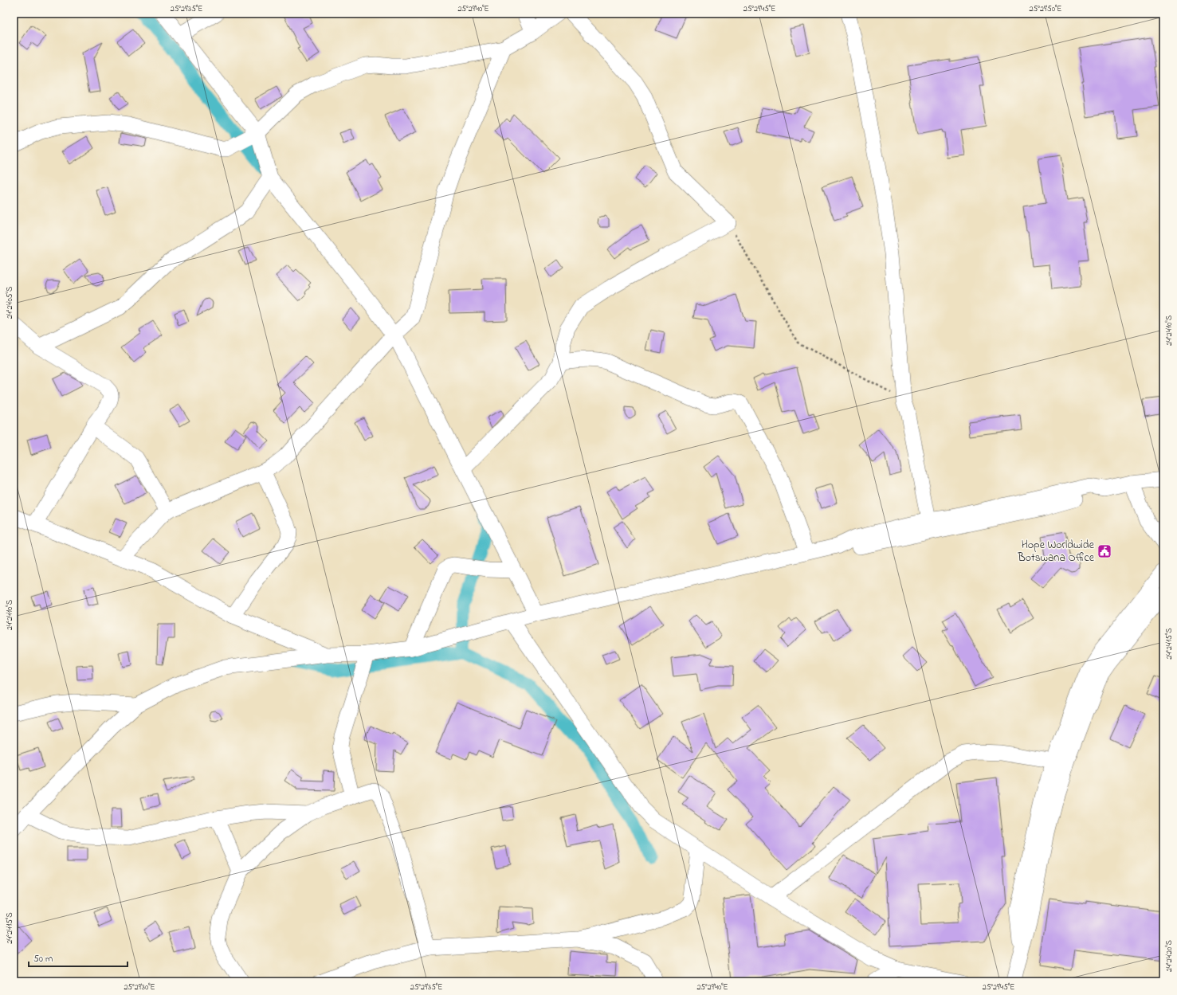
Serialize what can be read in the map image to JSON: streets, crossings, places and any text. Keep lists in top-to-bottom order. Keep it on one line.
{"places":{"public building":["Hope Worldwide Botswana Office"]},"scale_bar":"50 m","coordinates":["25°29'35\"E","25°29'40\"E","25°29'45\"E","25°29'50\"E","24°24'05\"S","24°24'10\"S","24°24'15\"S","24°24'20\"S","25°29'30\"E"]}
